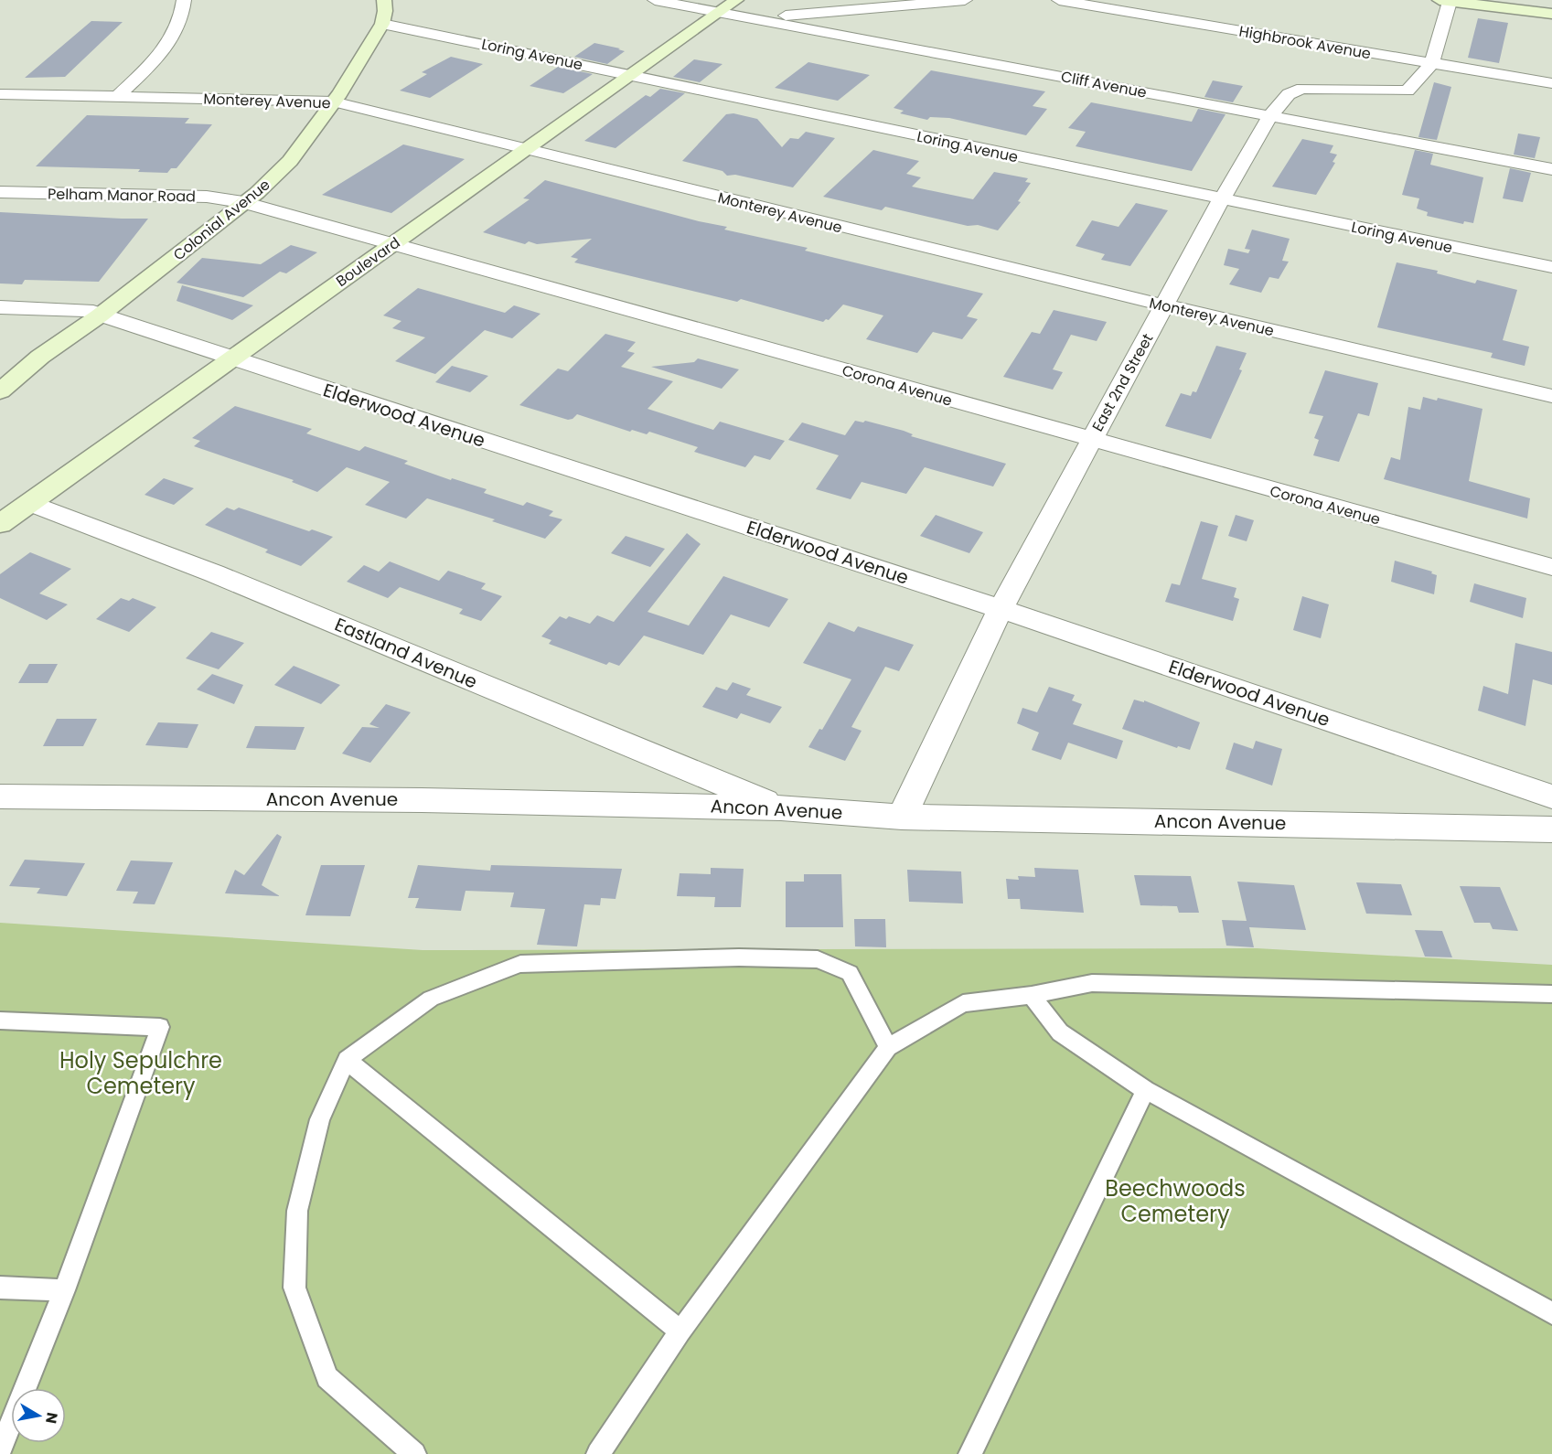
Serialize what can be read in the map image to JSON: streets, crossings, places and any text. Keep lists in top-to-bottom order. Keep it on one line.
{"streets":{"street":["Highbrook Avenue","Loring Avenue","Cliff Avenue","Monterey Avenue","Pelham Manor Road","Colonial Avenue","Boulevard","East 2nd Street","Corona Avenue","Elderwood Avenue","Eastland Avenue","Ancon Avenue"]},"crossings":[["Highbrook Avenue","East 2nd Street"],["Loring Avenue","Colonial Avenue"],["Loring Avenue","Boulevard"],["Loring Avenue","East 2nd Street"],["Cliff Avenue","Boulevard"],["Cliff Avenue","East 2nd Street"],["Monterey Avenue","Colonial Avenue"],["Monterey Avenue","Boulevard"],["Monterey Avenue","East 2nd Street"],["Pelham Manor Road","Colonial Avenue"],["Pelham Manor Road","Corona Avenue"],["Colonial Avenue","Corona Avenue"],["Colonial Avenue","Elderwood Avenue"],["Boulevard","Corona Avenue"],["Boulevard","Elderwood Avenue"],["Boulevard","Eastland Avenue"],["East 2nd Street","Corona Avenue"],["East 2nd Street","Elderwood Avenue"],["East 2nd Street","Ancon Avenue"],["Eastland Avenue","Ancon Avenue"]],"parks":["Holy Sepulchre Cemetery","Beechwoods Cemetery"],"north":"right"}
